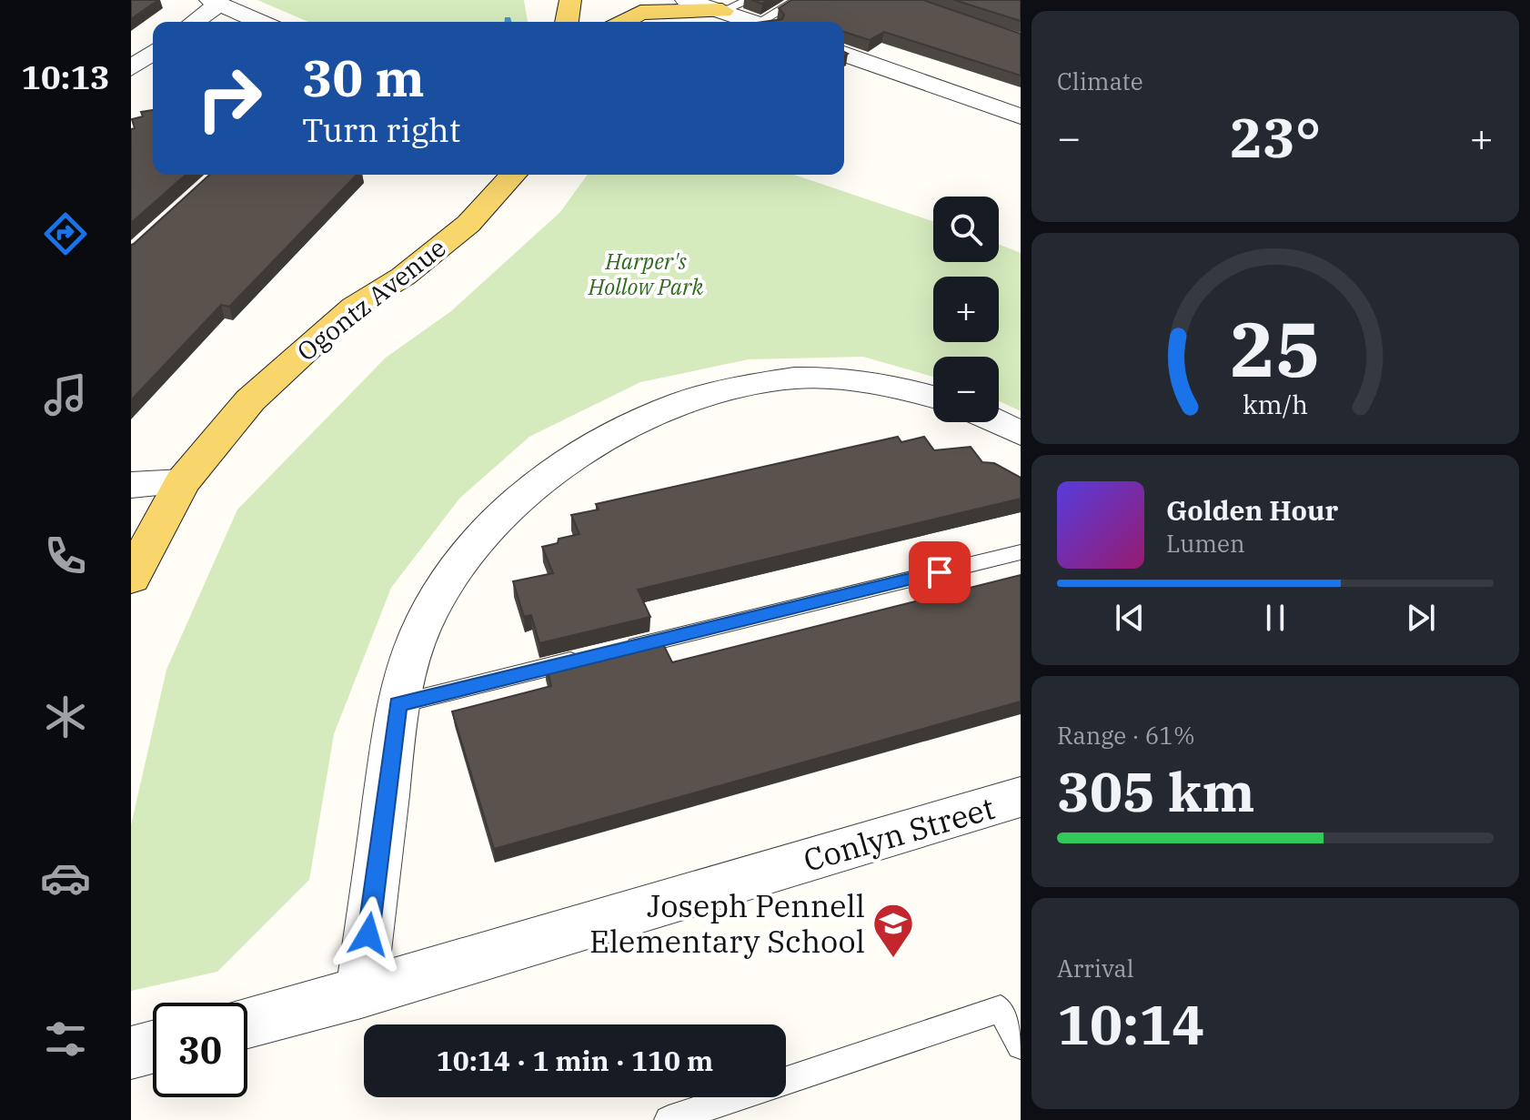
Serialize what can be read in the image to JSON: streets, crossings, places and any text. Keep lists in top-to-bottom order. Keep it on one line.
{"streets":{"main road":["Ogontz Avenue"],"street":["Conlyn Street"]},"parks":["Harper's Hollow Park"],"places":{"school or university":["Joseph Pennell Elementary School"]},"page":{"tabs":"10:13","tile":["Climate",["Range · 61%","305 km"],["Arrival","10:14"]],"turn":["30 m","Turn right"],"heat":["−","23°","+"],"map_buttons":["+","−"],"song":["Golden Hour","Lumen"],"limit":"30","trip":"10:14 · 1 min · 110 m","gauge":["25","km/h"]}}
